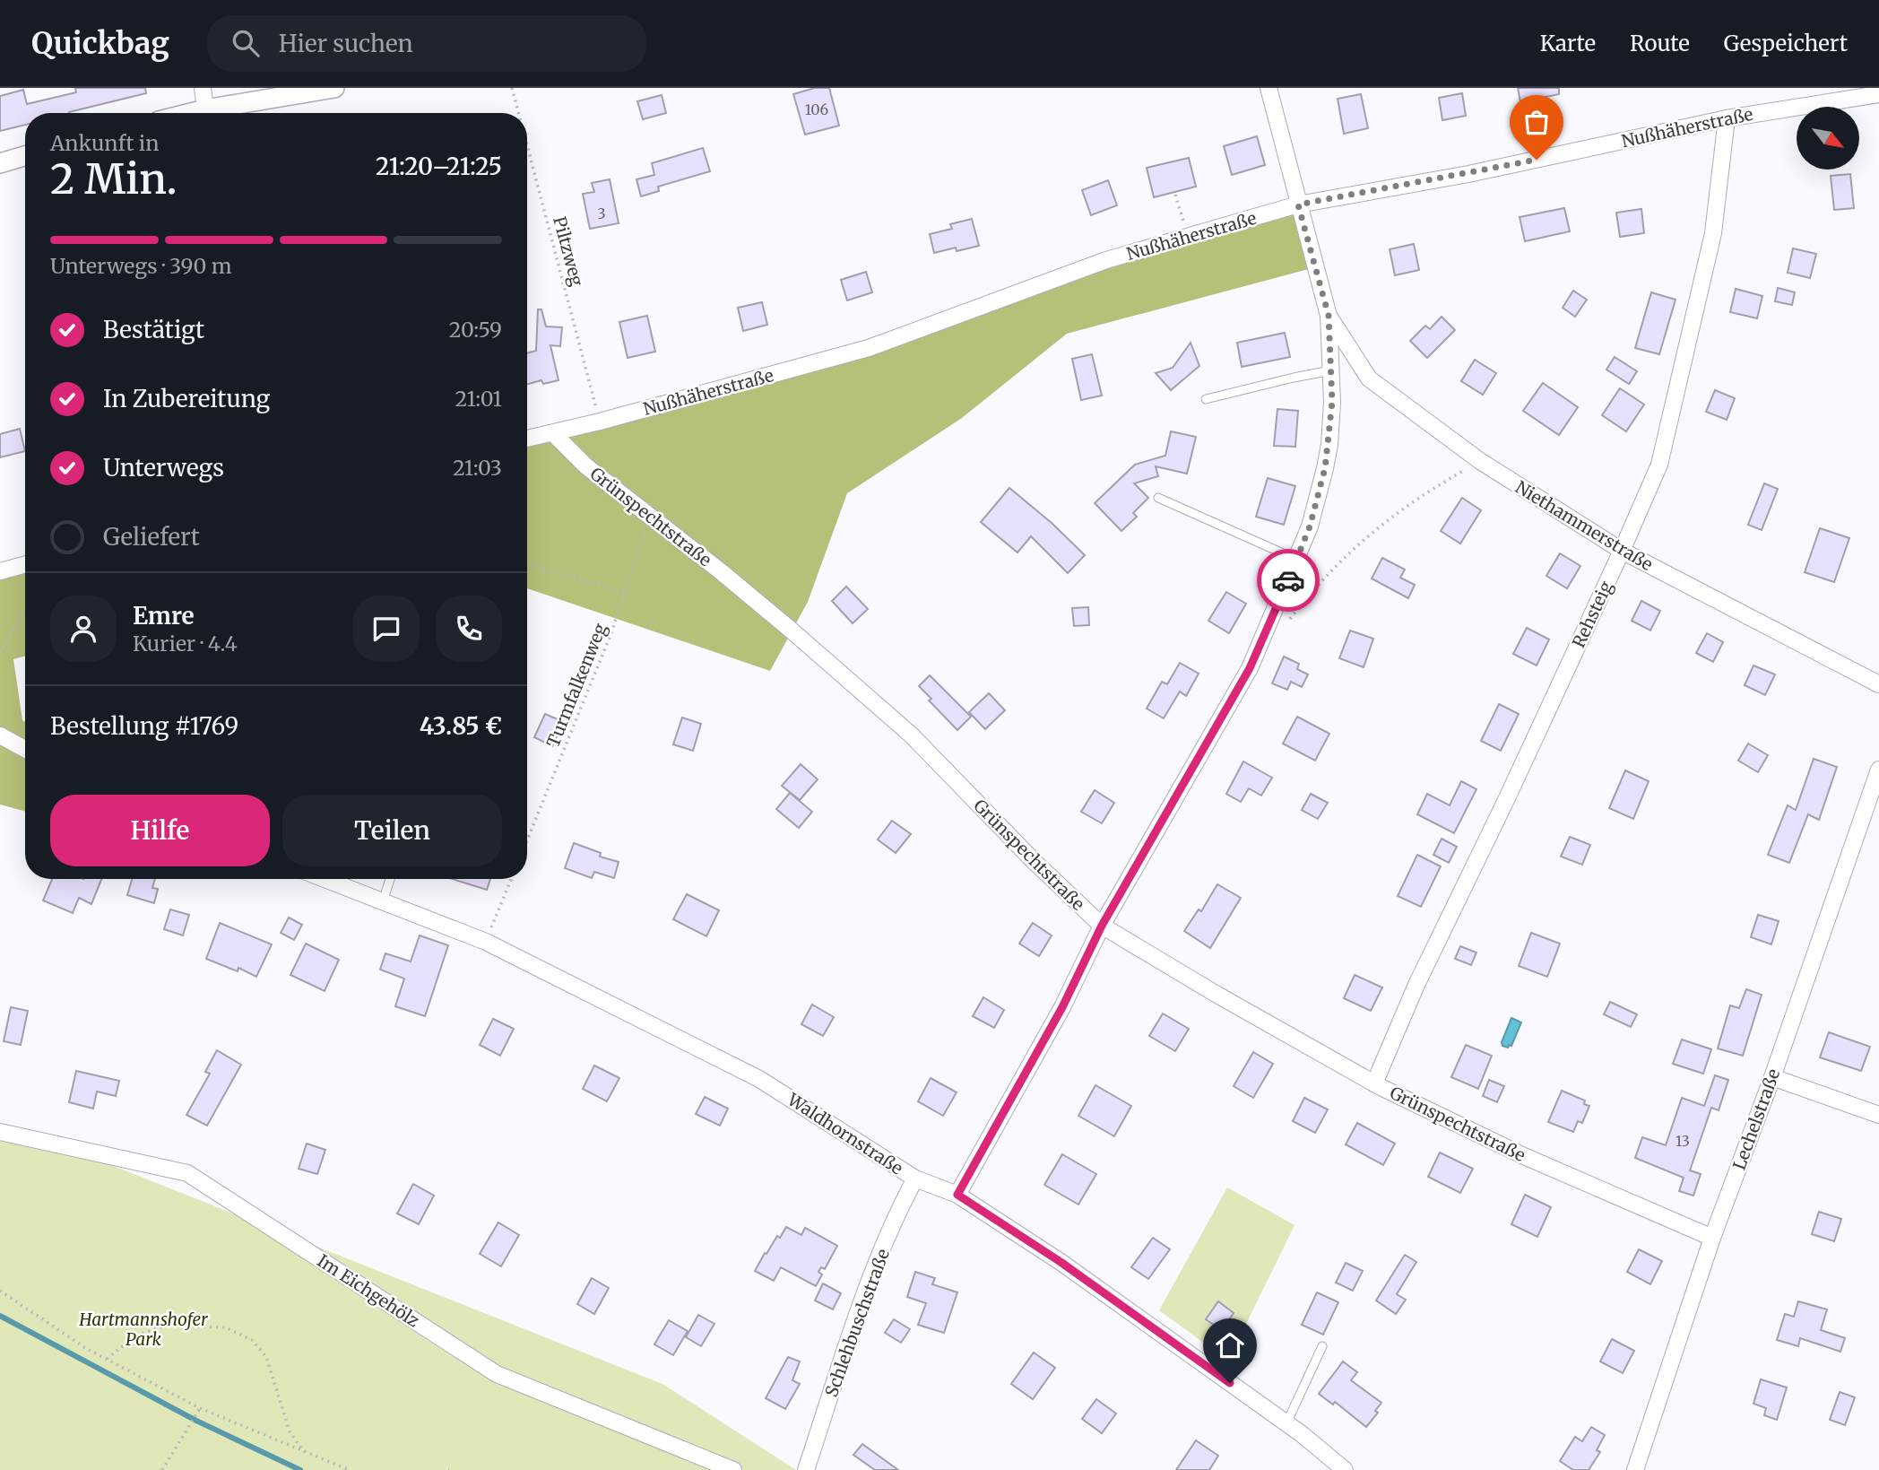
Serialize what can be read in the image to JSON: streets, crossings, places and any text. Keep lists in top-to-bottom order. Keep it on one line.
{"streets":{"street":["Nußhäherstraße","Grünspechtstraße","Niethammerstraße","Rehsteig","Lechelstraße","Waldhornstraße","Im Eichgehölz","Schlehbuschstraße"],"path":["Piltzweg","Turmfalkenweg"]},"crossings":[["Nußhäherstraße","Piltzweg"],["Nußhäherstraße","Grünspechtstraße"],["Nußhäherstraße","Rehsteig"],["Grünspechtstraße","Rehsteig"],["Grünspechtstraße","Turmfalkenweg"],["Grünspechtstraße","Lechelstraße"],["Niethammerstraße","Rehsteig"],["Waldhornstraße","Schlehbuschstraße"]],"parks":["Hartmannshofer Park"],"house_numbers":["106","3","13"],"north":"bottom right","page":{"header":"Quickbag","search":"Hier suchen","nav":["Karte","Route","Gespeichert"],"heading":["2 Min.","Ankunft in","21:20–21:25"],"panel":["Emre","Kurier · 4.4","Bestellung #1769","43.85 €"],"bar":"Unterwegs · 390 m","list":[["Bestätigt","20:59"],["In Zubereitung","21:01"],["Unterwegs","21:03"],"Geliefert"],"buttons":["Hilfe","Teilen"]}}
